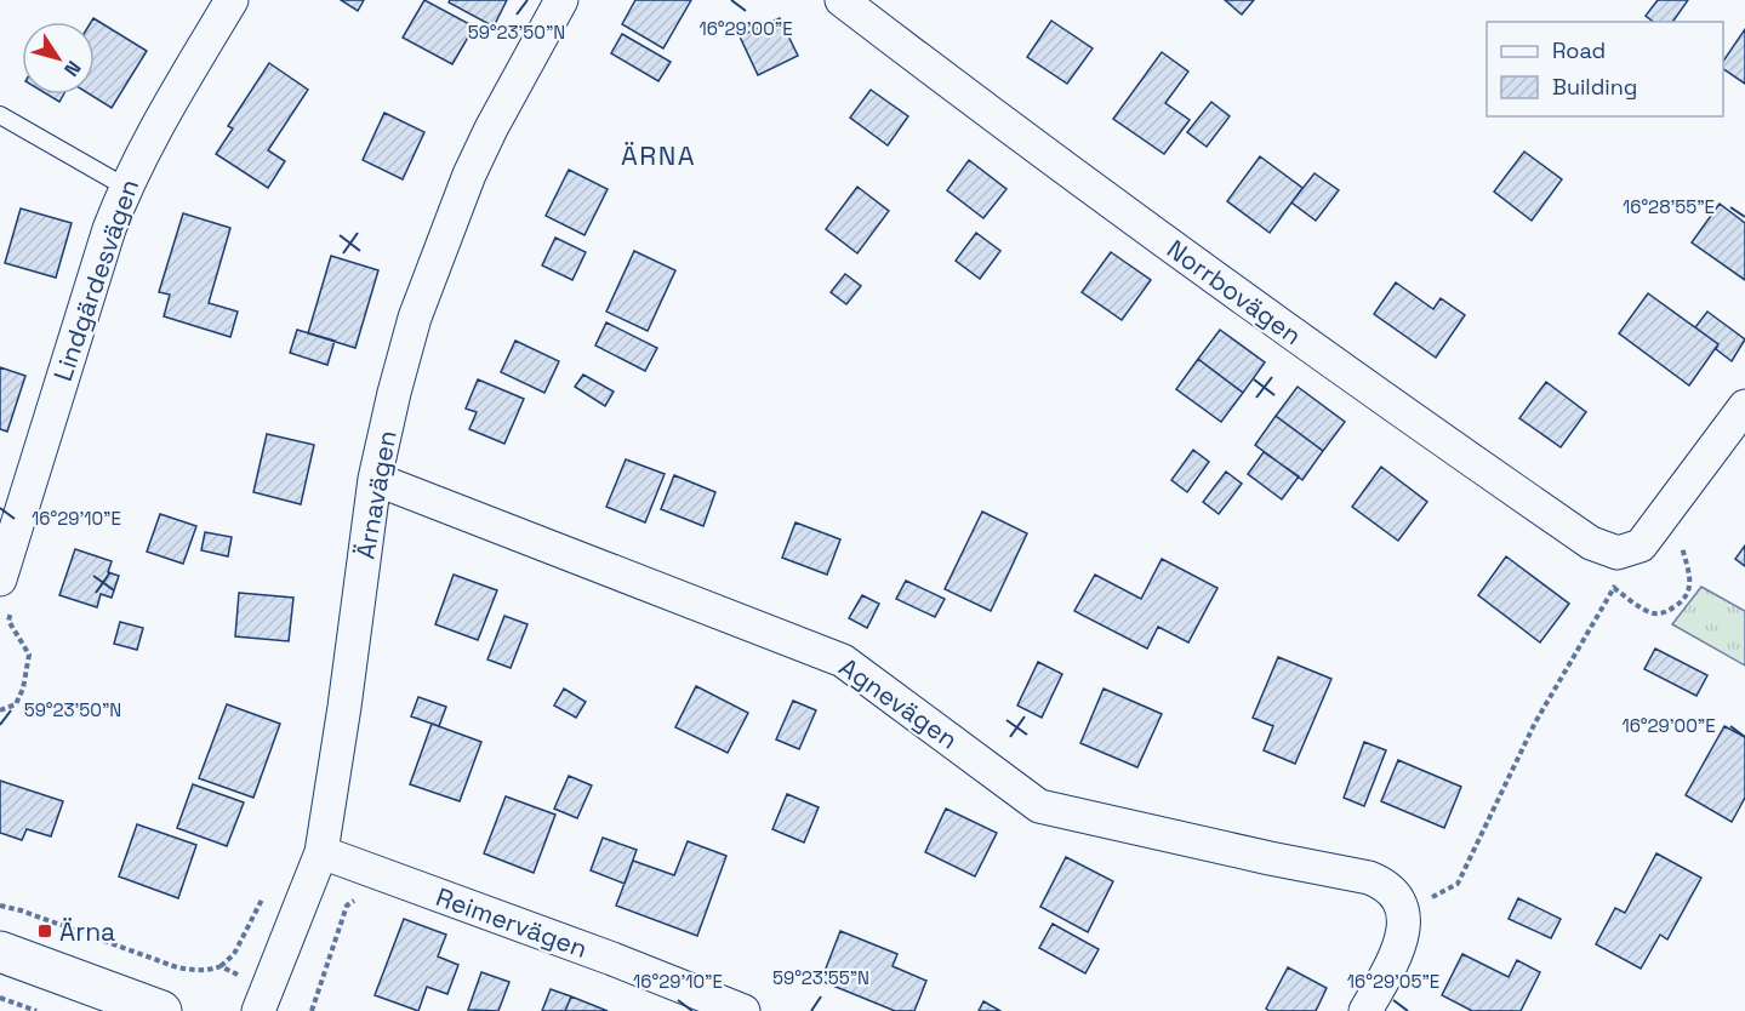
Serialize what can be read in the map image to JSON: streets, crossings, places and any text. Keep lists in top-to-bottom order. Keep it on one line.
{"streets":{"street":["Lindgärdesvägen","Norrbovägen","Ärnavägen","Agnevägen","Reimervägen"]},"crossings":[["Ärnavägen","Agnevägen"],["Ärnavägen","Reimervägen"]],"districts":["ÄRNA"],"places":{"transit":["Ärna"]},"legend":["Road","Building"],"north":"bottom right","coordinates":["16°29'00\"E","59°23'50\"N","16°28'55\"E","16°29'10\"E","59°23'55\"N","16°29'05\"E"]}
